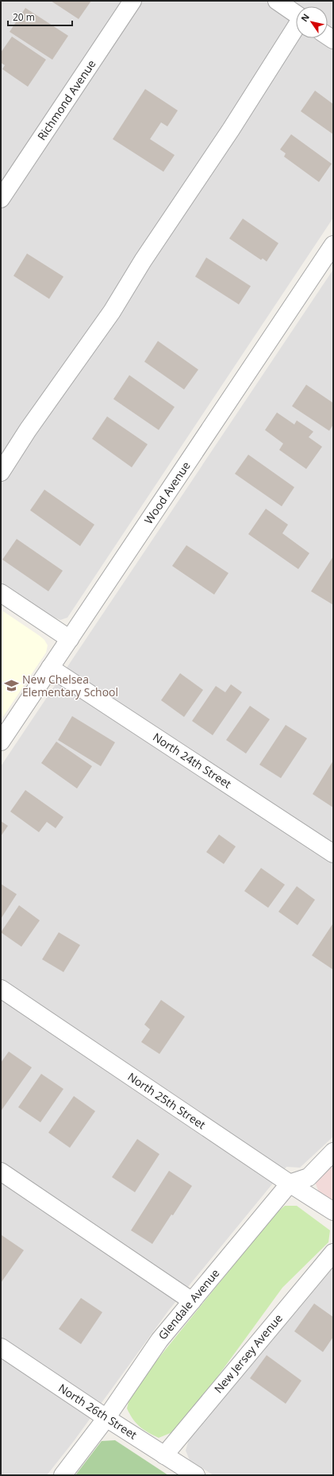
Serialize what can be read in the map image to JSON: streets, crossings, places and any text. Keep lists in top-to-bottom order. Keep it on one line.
{"streets":{"street":["Richmond Avenue","Wood Avenue","North 24th Street","North 25th Street","Glendale Avenue","New Jersey Avenue","North 26th Street"]},"crossings":[["Wood Avenue","North 24th Street"],["North 25th Street","Glendale Avenue"],["Glendale Avenue","North 26th Street"],["New Jersey Avenue","North 26th Street"]],"places":{"school or university":["New Chelsea Elementary School"]},"scale_bar":"20 m","north":"top left"}
